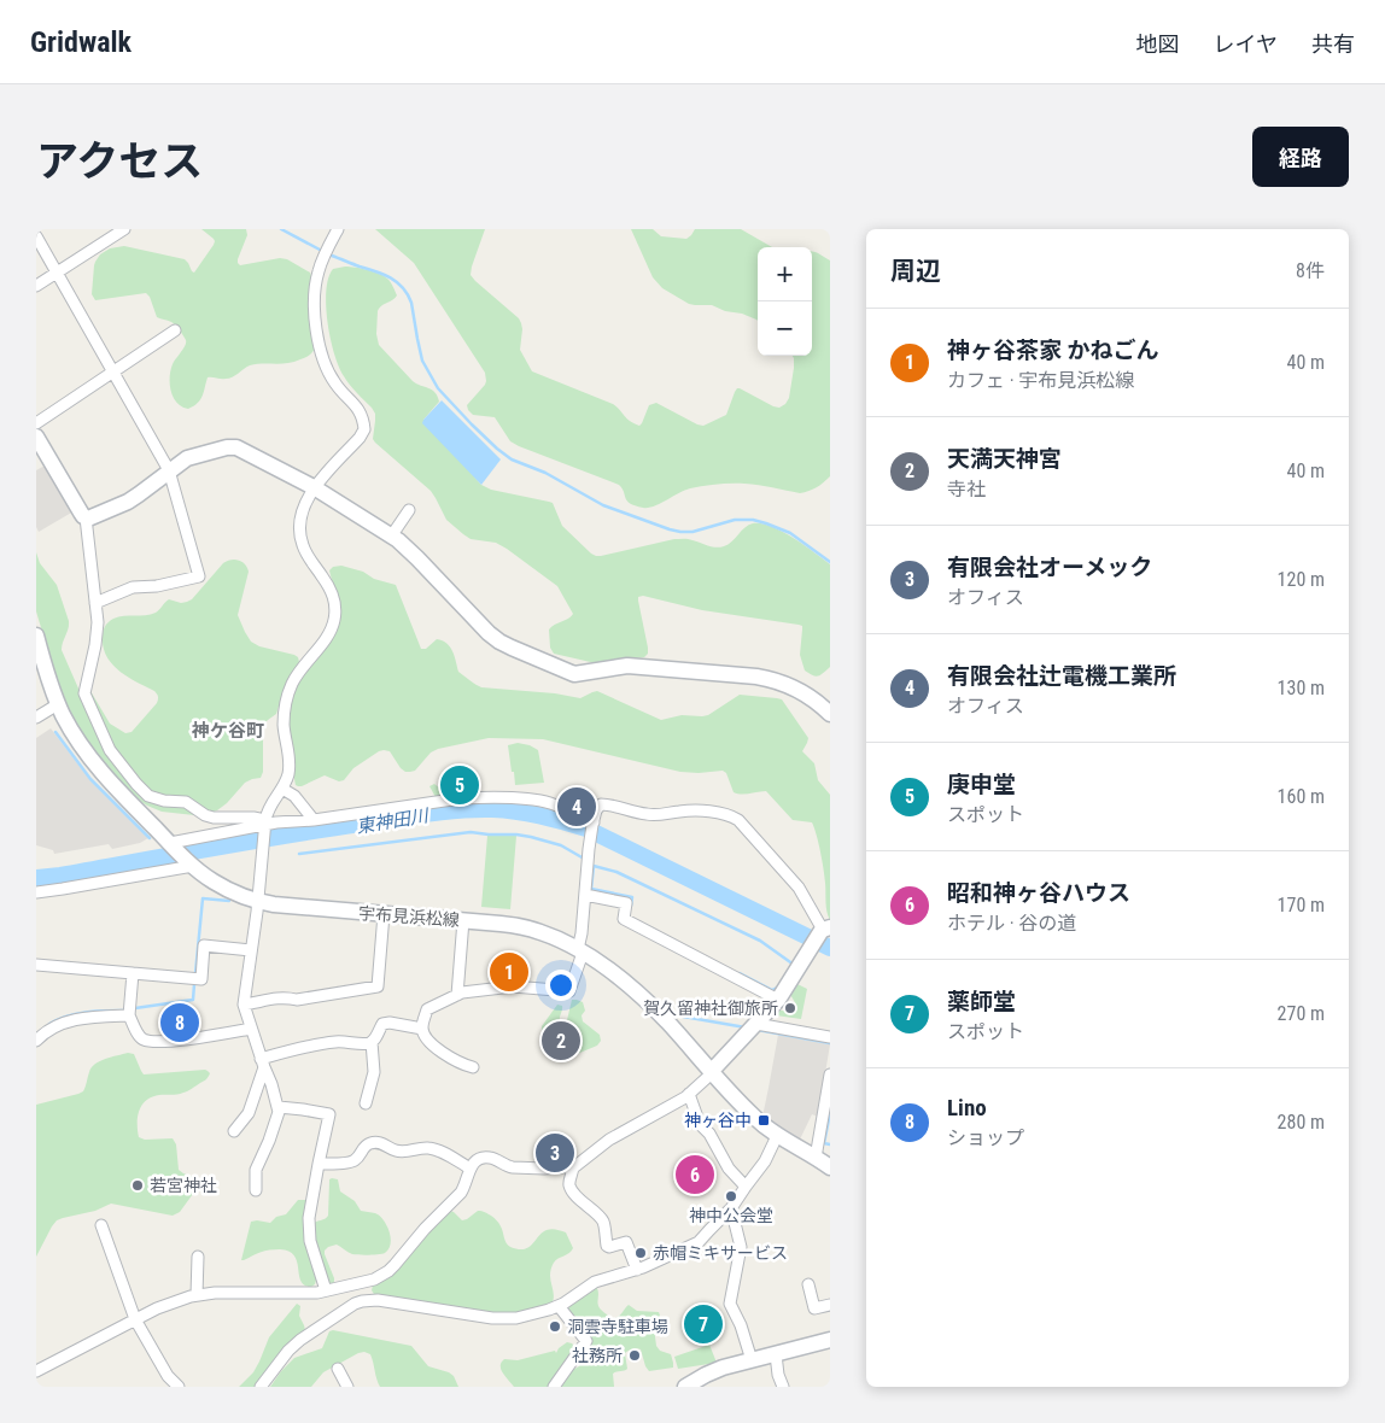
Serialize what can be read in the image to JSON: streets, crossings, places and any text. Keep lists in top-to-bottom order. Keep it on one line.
{"streets":{"street":["宇布見浜松線"]},"districts":["神ケ谷町"],"water":["東神田川"],"places":{"other":["賀久留神社御旅所","若宮神社","神中公会堂","赤帽ミキサービス","洞雲寺駐車場","社務所"],"transit":["神ヶ谷中"]},"page":{"header":"Gridwalk","nav":["地図","レイヤ","共有"],"title":"アクセス","buttons":"経路","heading":["周辺","8件"],"map_buttons":["+","−"],"list":[{"mark":"1","name":"神ヶ谷茶家 かねごん","note":"カフェ · 宇布見浜松線","value":"40 m"},{"mark":"2","name":"天満天神宮","note":"寺社","value":"40 m"},{"mark":"3","name":"有限会社オーメック","note":"オフィス","value":"120 m"},{"mark":"4","name":"有限会社辻電機工業所","note":"オフィス","value":"130 m"},{"mark":"5","name":"庚申堂","note":"スポット","value":"160 m"},{"mark":"6","name":"昭和神ヶ谷ハウス","note":"ホテル · 谷の道","value":"170 m"},{"mark":"7","name":"薬師堂","note":"スポット","value":"270 m"},{"mark":"8","name":"Lino","note":"ショップ","value":"280 m"}],"pins":["5","4","1","8","2","3","6","7"]}}
